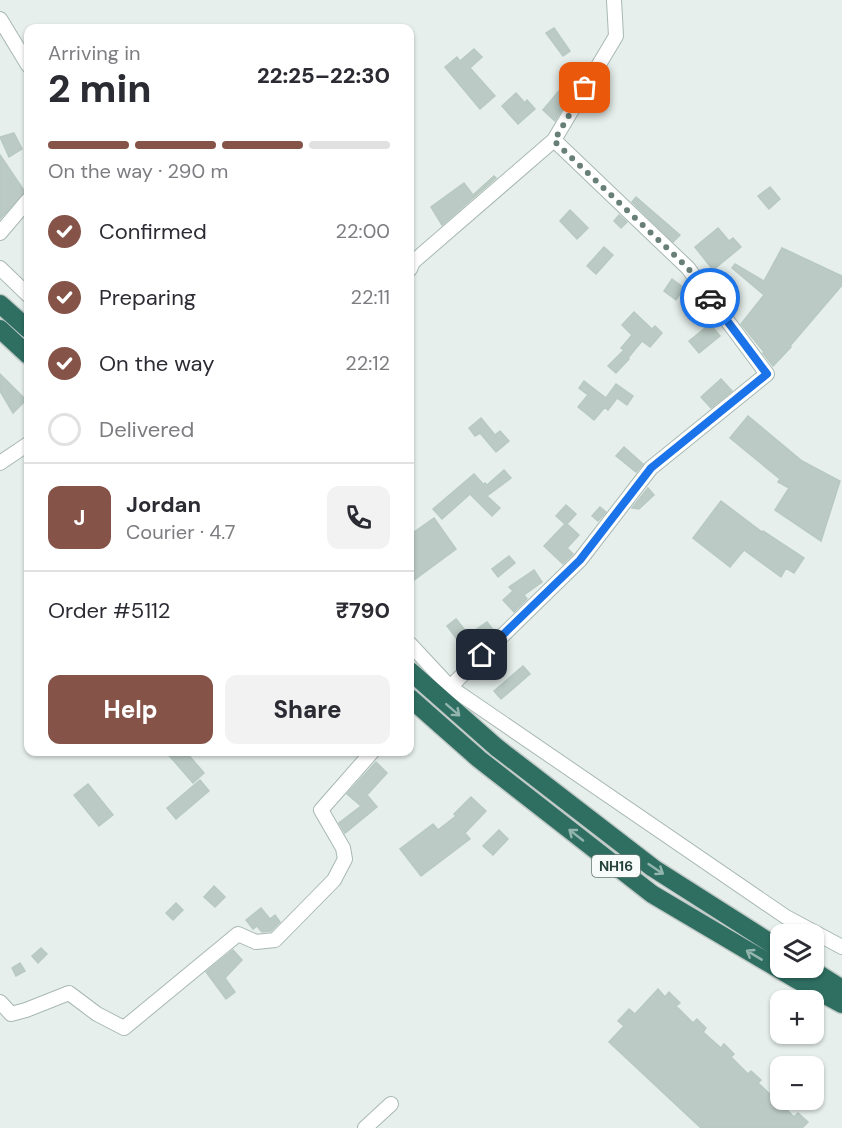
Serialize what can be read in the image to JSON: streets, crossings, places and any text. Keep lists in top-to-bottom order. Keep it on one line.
{"streets":{"highway":["NH16"]},"page":{"heading":["2 min","Arriving in","22:25–22:30"],"panel":["Jordan","Courier · 4.7","Order #5112","₹790"],"bar":"On the way · 290 m","list":[["Confirmed","22:00"],["Preparing","22:11"],["On the way","22:12"],"Delivered"],"round":"J","buttons":["Help","Share"],"map_buttons":["+","−"]}}
